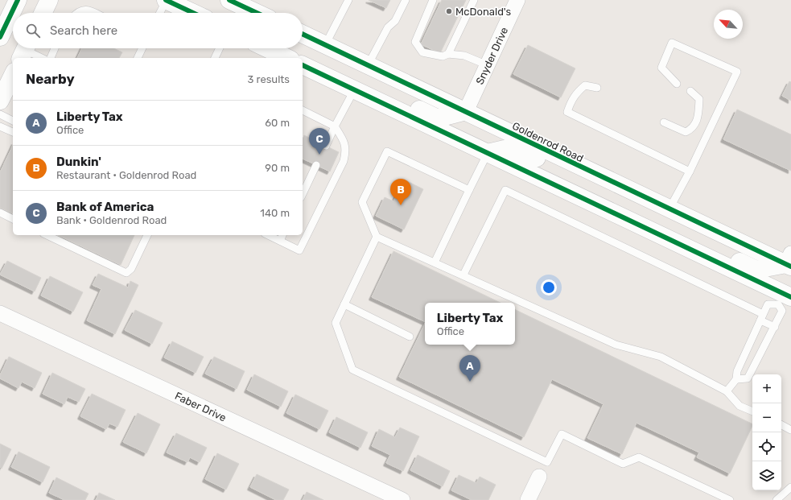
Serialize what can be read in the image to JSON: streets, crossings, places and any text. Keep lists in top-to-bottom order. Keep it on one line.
{"streets":{"main road":["Goldenrod Road"],"street":["Snyder Drive","Faber Drive"]},"crossings":[["Snyder Drive","Goldenrod Road"]],"places":["McDonald's"],"north":"top left","page":{"search":"Search here","heading":["Nearby","3 results"],"list":[{"mark":"A","name":"Liberty Tax","note":"Office","value":"60 m"},{"mark":"B","name":"Dunkin'","note":"Restaurant · Goldenrod Road","value":"90 m"},{"mark":"C","name":"Bank of America","note":"Bank · Goldenrod Road","value":"140 m"}],"pins":["C","B","A"],"popup":["Liberty Tax","Office"],"map_buttons":["+","−"]}}
